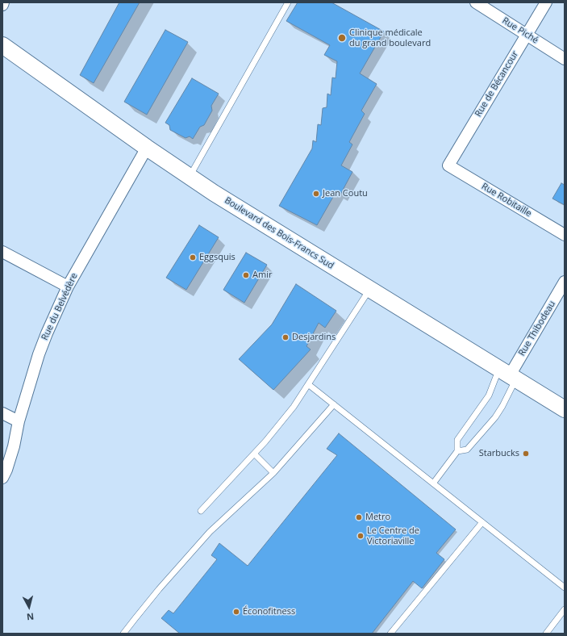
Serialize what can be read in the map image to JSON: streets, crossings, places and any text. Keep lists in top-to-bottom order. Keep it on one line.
{"streets":{"street":["Rue Piché","Rue de Bécancour","Rue Robitaille","Boulevard des Bois-Francs Sud","Rue du Belvédère","Rue Thibodeau"]},"crossings":[["Rue Piché","Rue de Bécancour"],["Rue de Bécancour","Rue Robitaille"],["Boulevard des Bois-Francs Sud","Rue du Belvédère"],["Boulevard des Bois-Francs Sud","Rue Thibodeau"]],"places":["Clinique médicale du grand boulevard","Jean Coutu","Eggsquis","Amir","Desjardins","Starbucks","Metro","Le Centre de Victoriaville","Éconofitness"],"north":"bottom"}
